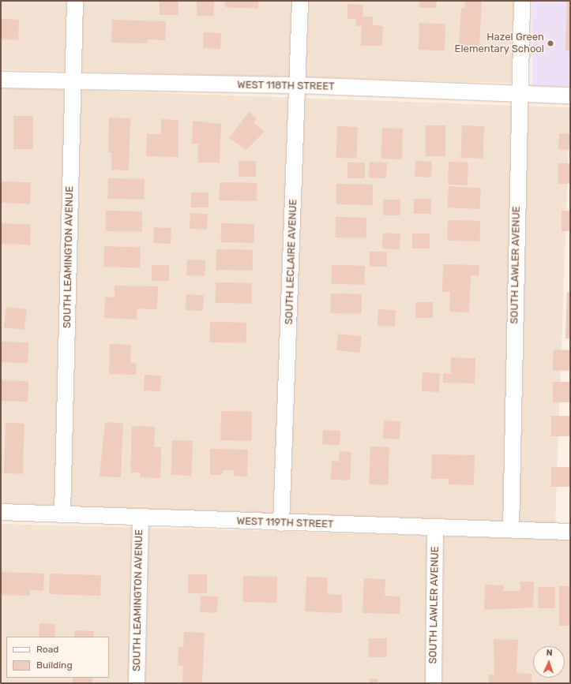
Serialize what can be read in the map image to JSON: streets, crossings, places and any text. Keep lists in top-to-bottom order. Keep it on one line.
{"streets":{"street":["WEST 118TH STREET","SOUTH LEAMINGTON AVENUE","SOUTH LECLAIRE AVENUE","SOUTH LAWLER AVENUE","WEST 119TH STREET"]},"crossings":[["WEST 118TH STREET","SOUTH LEAMINGTON AVENUE"],["WEST 118TH STREET","SOUTH LECLAIRE AVENUE"],["WEST 118TH STREET","SOUTH LAWLER AVENUE"],["SOUTH LEAMINGTON AVENUE","WEST 119TH STREET"],["SOUTH LECLAIRE AVENUE","WEST 119TH STREET"],["SOUTH LAWLER AVENUE","WEST 119TH STREET"]],"places":["Hazel Green Elementary School"],"legend":["Road","Building"],"north":"top"}
